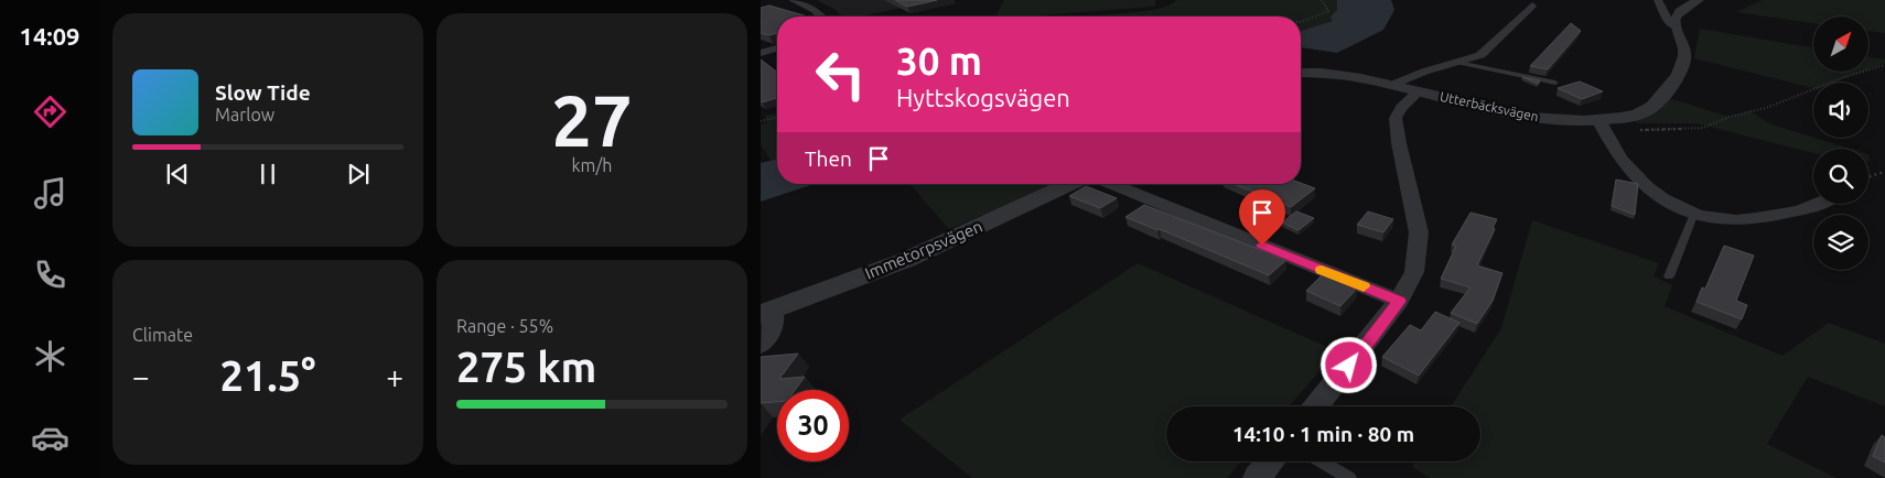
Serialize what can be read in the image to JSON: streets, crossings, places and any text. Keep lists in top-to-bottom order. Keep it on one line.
{"streets":{"street":["Utterbäcksvägen","Immetorpsvägen"]},"north":"top right","page":{"tabs":"14:09","tile":[["27","km/h"],"Climate",["Range · 55%","275 km"]],"turn":["30 m","Hyttskogsvägen"],"song":["Slow Tide","Marlow"],"then":"Then","heat":["−","21.5°","+"],"limit":"30","trip":"14:10 · 1 min · 80 m"}}
